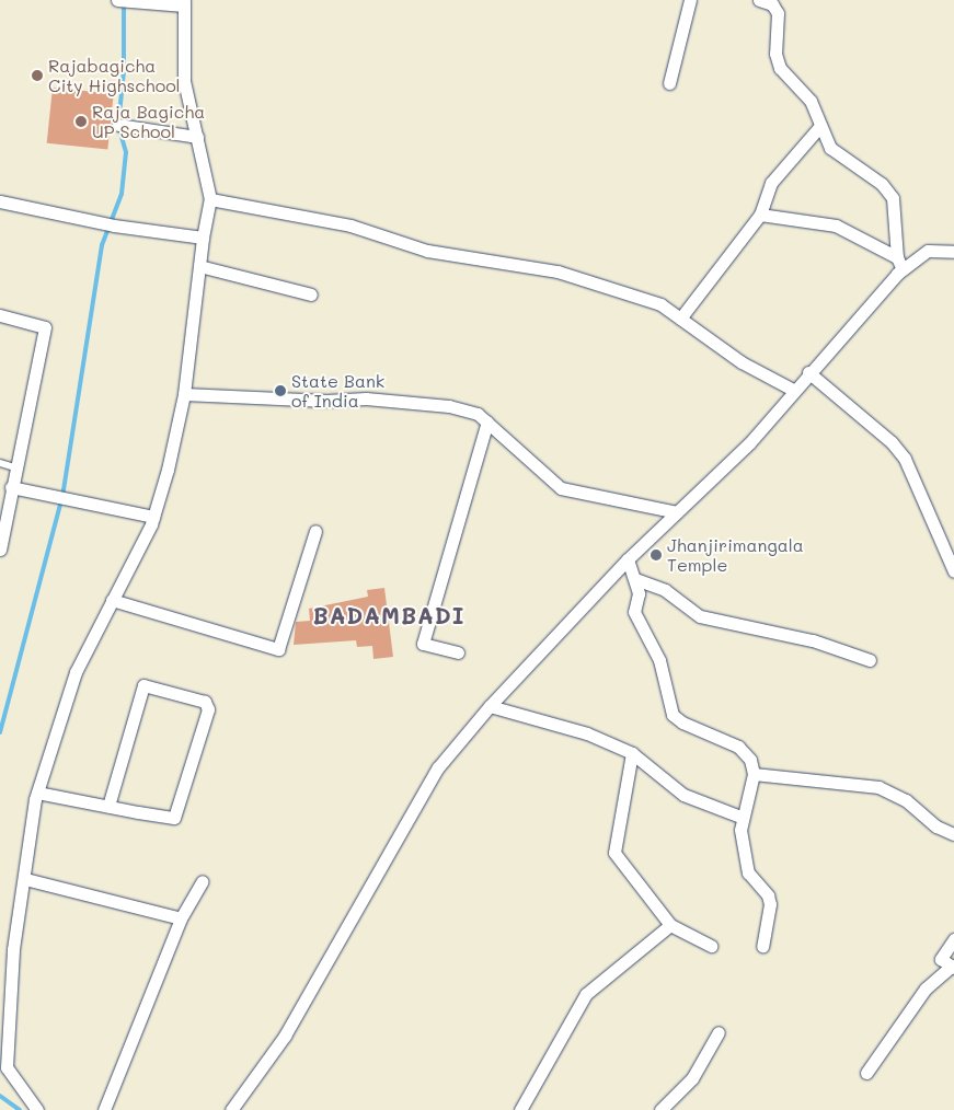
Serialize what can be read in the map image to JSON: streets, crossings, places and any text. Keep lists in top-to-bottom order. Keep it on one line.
{"districts":["BADAMBADI"],"places":["Rajabagicha City Highschool","Raja Bagicha UP School","State Bank of India","Jhanjirimangala Temple"]}
